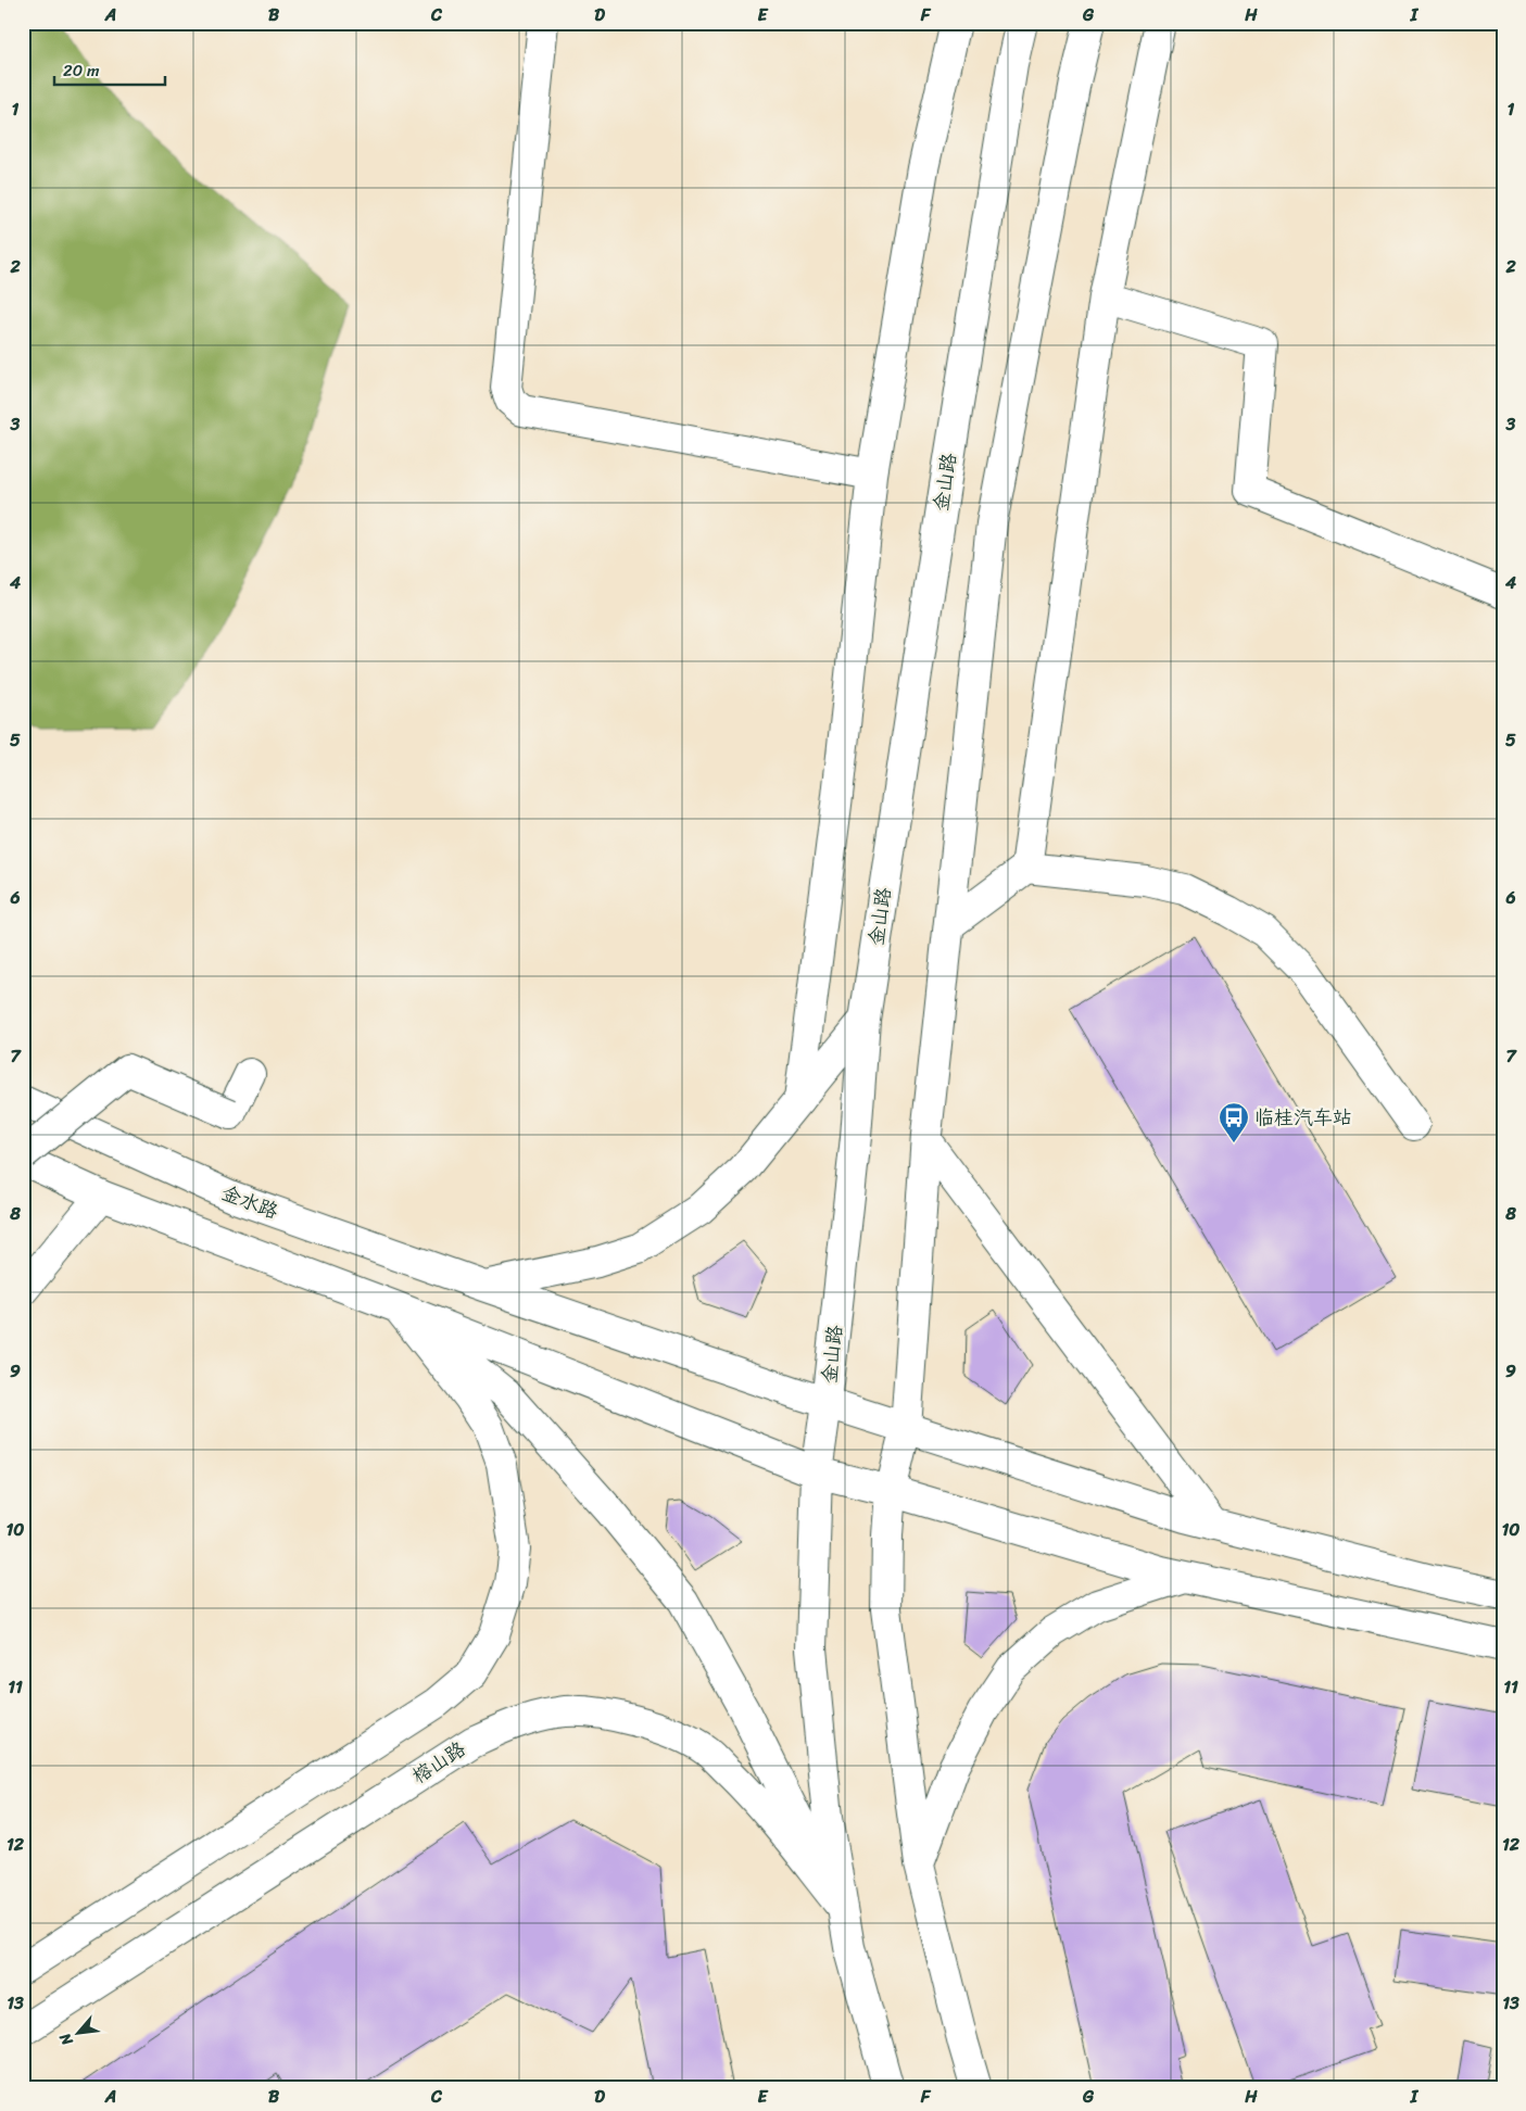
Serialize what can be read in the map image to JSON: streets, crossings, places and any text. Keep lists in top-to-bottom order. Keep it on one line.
{"streets":{"main road":["金山路","金水路","榕山路"]},"crossings":[["金山路","金水路"],["金山路","榕山路"]],"places":{"bus stop":["临桂汽车站"]},"scale_bar":"20 m","north":"bottom left","grid":{"columns":["A","B","C","D","E","F","G","H","I"],"rows":["1","2","3","4","5","6","7","8","9","10","11","12","13"]}}
